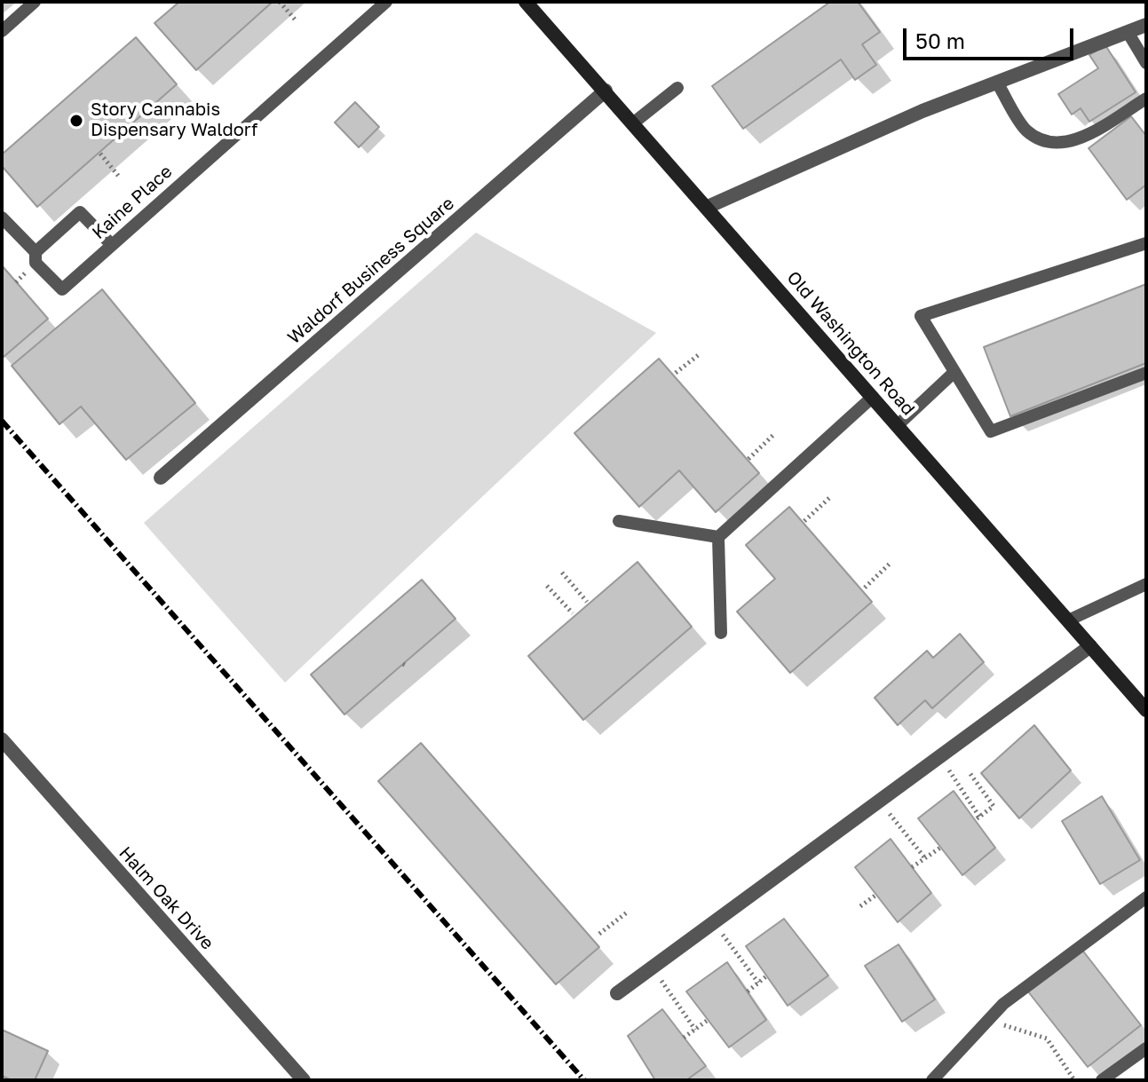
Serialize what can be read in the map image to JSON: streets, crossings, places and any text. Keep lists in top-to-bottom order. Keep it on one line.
{"streets":{"main road":["Old Washington Road"],"street":["Waldorf Business Square","Halm Oak Drive"],"lane":["Kaine Place"]},"crossings":[["Waldorf Business Square","Old Washington Road"]],"places":["Story Cannabis Dispensary Waldorf"],"scale_bar":"50 m"}
